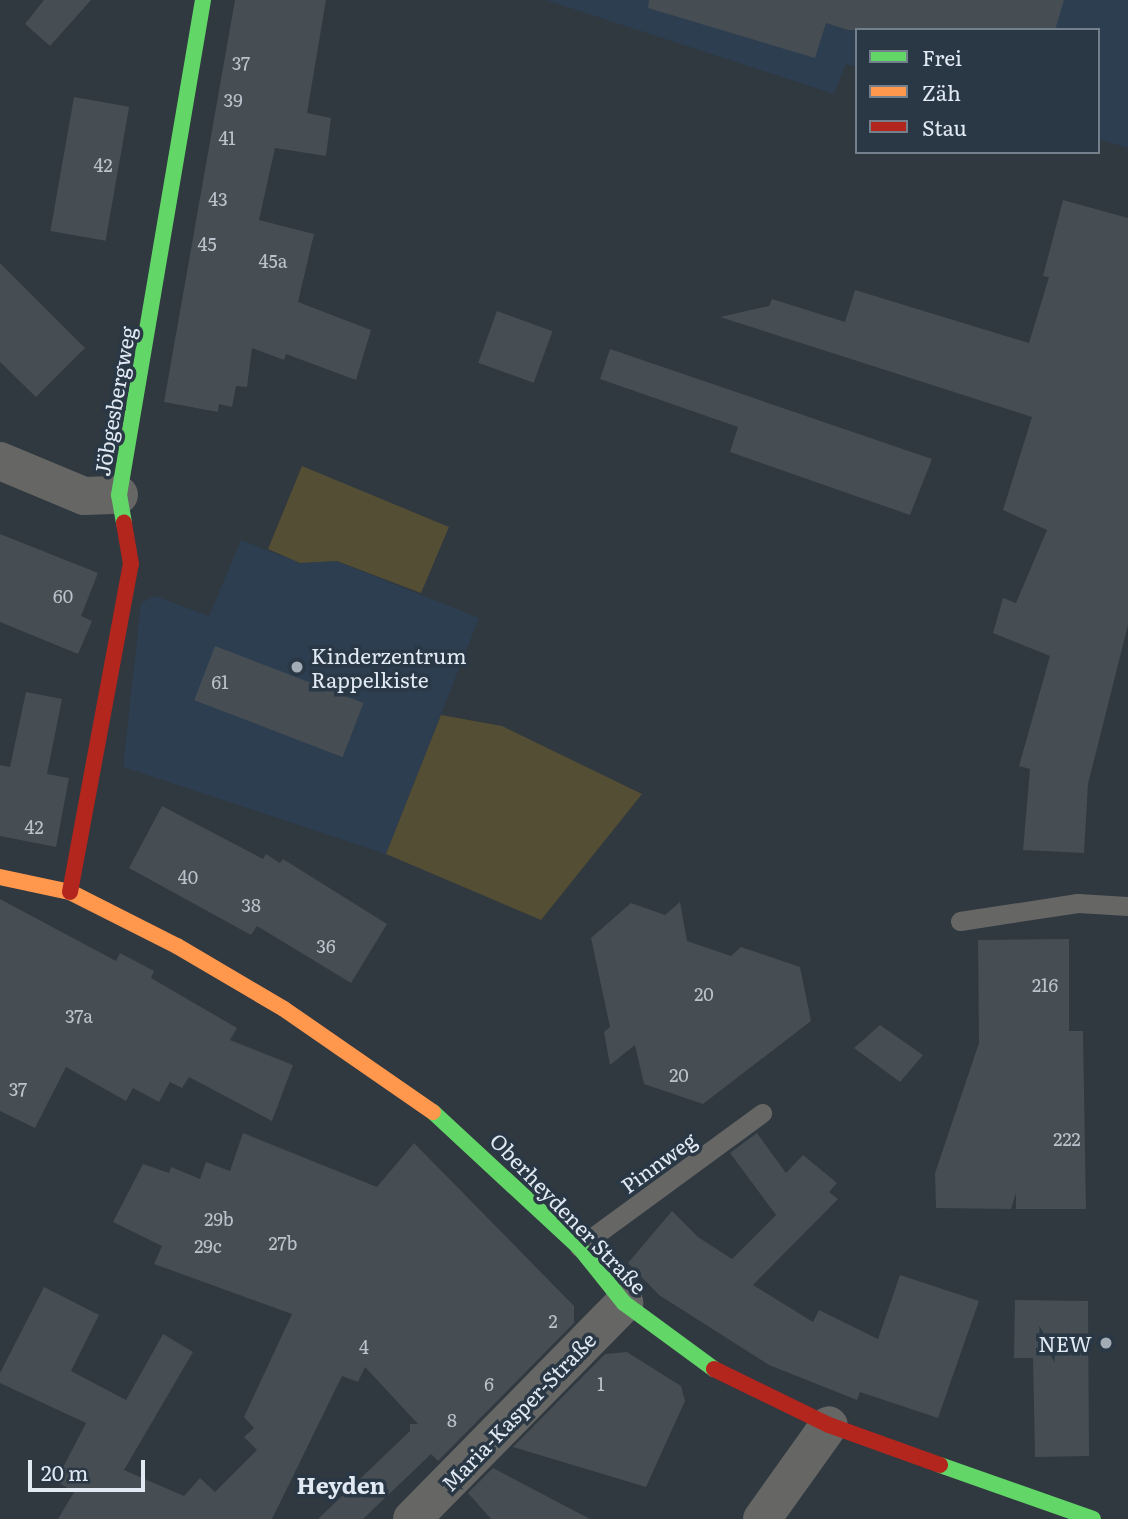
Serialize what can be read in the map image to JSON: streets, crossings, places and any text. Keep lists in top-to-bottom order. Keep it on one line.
{"streets":{"street":["Jöbgesbergweg","Oberheydener Straße","Maria-Kasper-Straße"],"lane":["Pinnweg"]},"crossings":[["Jöbgesbergweg","Oberheydener Straße"],["Pinnweg","Oberheydener Straße"],["Oberheydener Straße","Maria-Kasper-Straße"]],"districts":["Heyden"],"places":["Kinderzentrum Rappelkiste","NEW"],"house_numbers":["37","39","41","42","43","45","45a","60","61","42","40","38","36","216","20","37a","20","37","222","29b","27b","29c","2","4","6","1","8"],"legend":["Frei","Zäh","Stau"],"scale_bar":"20 m"}
